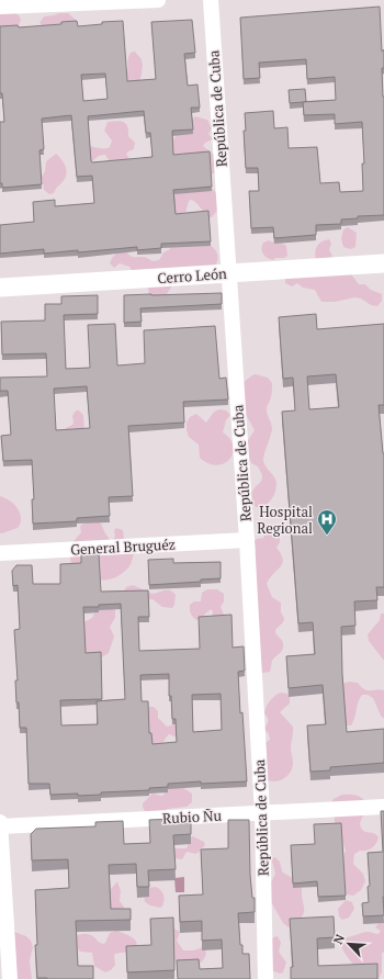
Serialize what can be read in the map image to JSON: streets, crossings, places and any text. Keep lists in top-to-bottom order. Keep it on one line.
{"streets":{"street":["República de Cuba","Cerro León","General Bruguéz","Rubio Ñu"]},"crossings":[["República de Cuba","Cerro León"],["República de Cuba","General Bruguéz"],["República de Cuba","Rubio Ñu"]],"places":{"hospital":["Hospital Regional"]},"north":"top left"}
